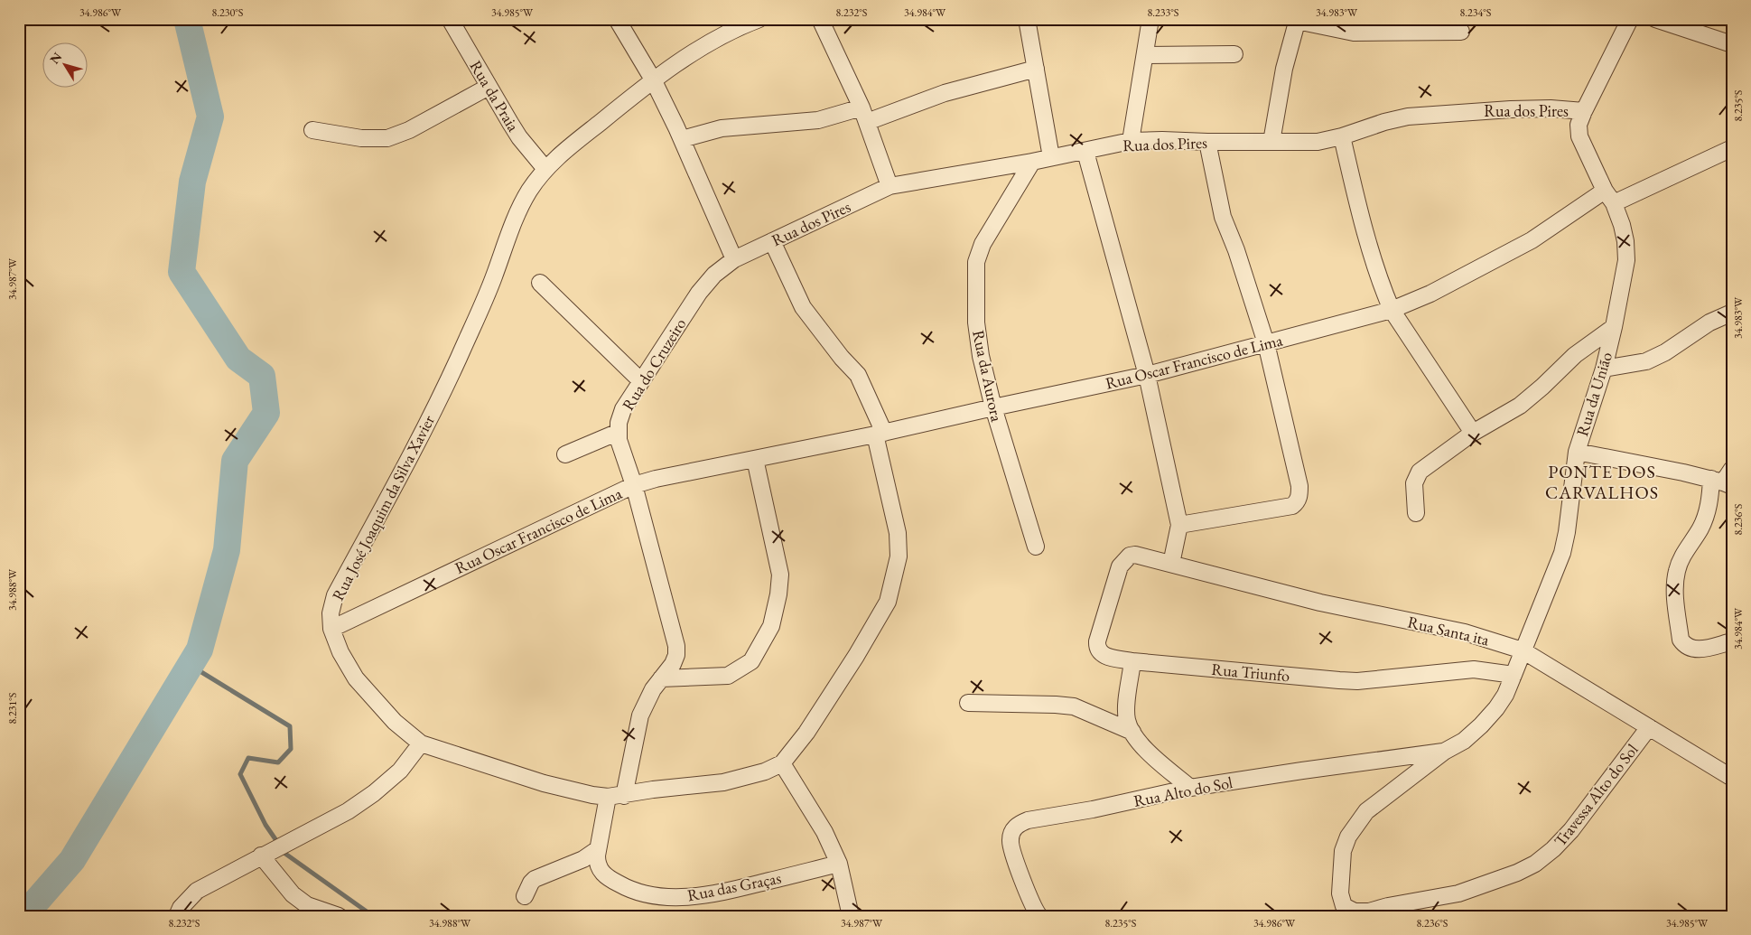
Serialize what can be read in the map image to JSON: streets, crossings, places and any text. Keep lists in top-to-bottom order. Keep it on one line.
{"streets":{"street":["Rua da Praia","Rua dos Pires","Rua Oscar Francisco de Lima","Rua do Cruzeiro","Rua da Aurora","Rua da União","Rua José Joaquim da Silva Xavier","Rua Santa ita","Rua Triunfo","Rua Alto do Sol","Travessa Alto do Sol","Rua das Graças"]},"crossings":[["Rua da Praia","Rua José Joaquim da Silva Xavier"],["Rua dos Pires","Rua do Cruzeiro"],["Rua dos Pires","Rua da Aurora"],["Rua dos Pires","Rua da União"],["Rua dos Pires","Rua José Joaquim da Silva Xavier"],["Rua Oscar Francisco de Lima","Rua do Cruzeiro"],["Rua Oscar Francisco de Lima","Rua da Aurora"],["Rua Oscar Francisco de Lima","Rua da União"],["Rua Oscar Francisco de Lima","Rua José Joaquim da Silva Xavier"],["Rua do Cruzeiro","Rua José Joaquim da Silva Xavier"],["Rua da União","Rua Santa ita"],["Rua da União","Rua Triunfo"],["Rua da União","Rua Alto do Sol"],["Rua da União","Travessa Alto do Sol"],["Rua José Joaquim da Silva Xavier","Rua das Graças"],["Rua Santa ita","Rua Triunfo"],["Rua Santa ita","Travessa Alto do Sol"],["Rua Alto do Sol","Travessa Alto do Sol"]],"districts":["PONTE DOS CARVALHOS"],"north":"top left","coordinates":["34.986°W","8.230°S","34.985°W","8.232°S","34.984°W","8.233°S","34.983°W","8.234°S","8.235°S","34.987°W","8.236°S","34.988°W","8.231°S"]}
